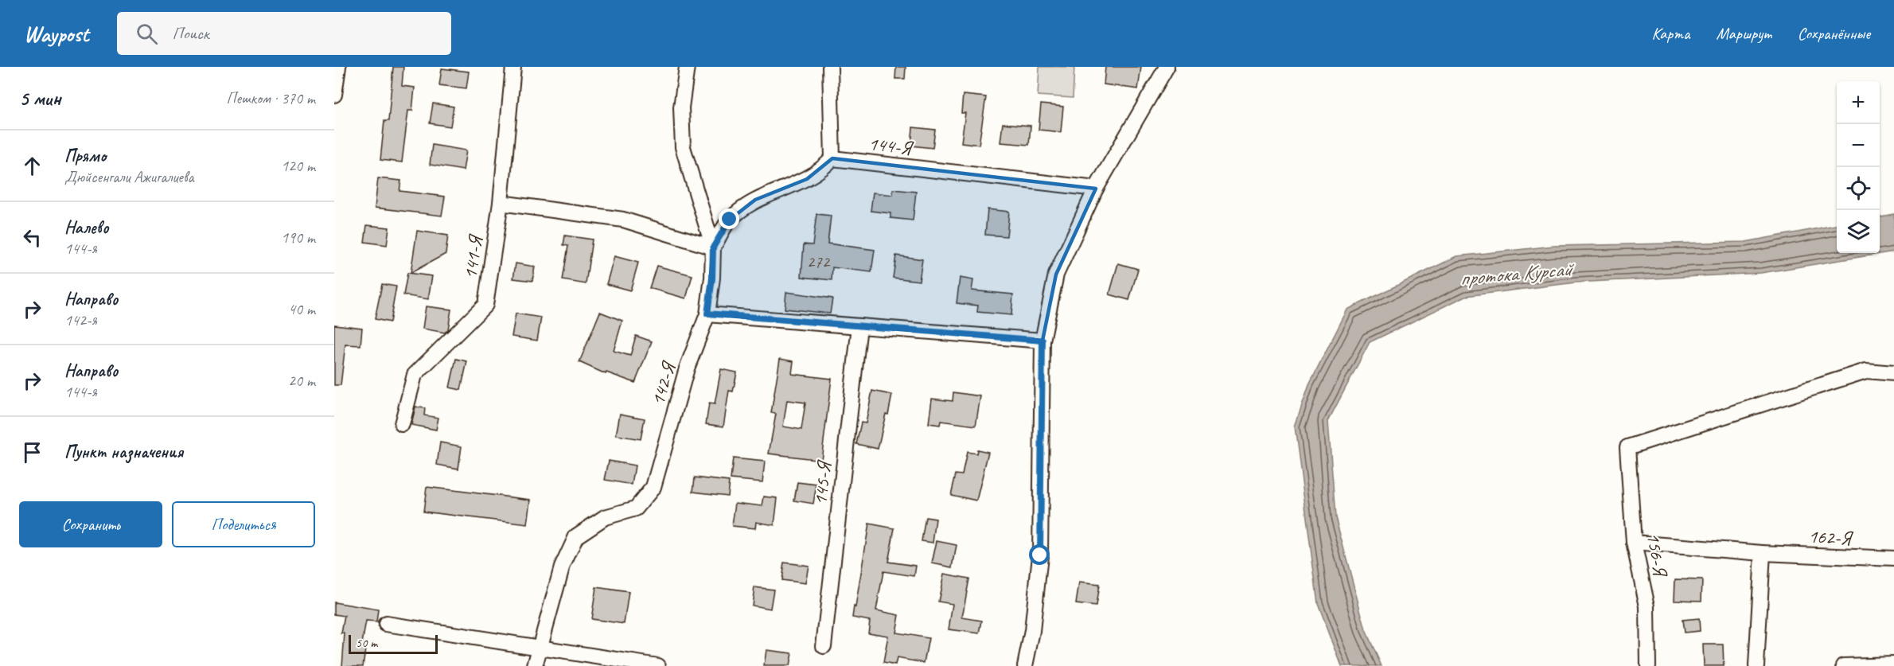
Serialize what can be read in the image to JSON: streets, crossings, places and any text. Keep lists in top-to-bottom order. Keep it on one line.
{"streets":{"street":["144-Я","141-Я","142-Я","145-Я","162-Я","156-Я"]},"crossings":[["162-Я","156-Я"]],"water":["протока Курсай"],"house_numbers":["272"],"scale_bar":"50 m","page":{"header":"Waypost","search":"Поиск","nav":["Карта","Маршрут","Сохранённые"],"heading":["5 мин","Пешком · 370 m"],"map_buttons":["+","−"],"list":[["Прямо","Дюйсенгали Ажигалиева","120 m"],["Налево","144-я","190 m"],["Направо","142-я","40 m"],["Направо","144-я","20 m"],"Пункт назначения"],"buttons":["Сохранить","Поделиться"],"scale":"50 m"}}
